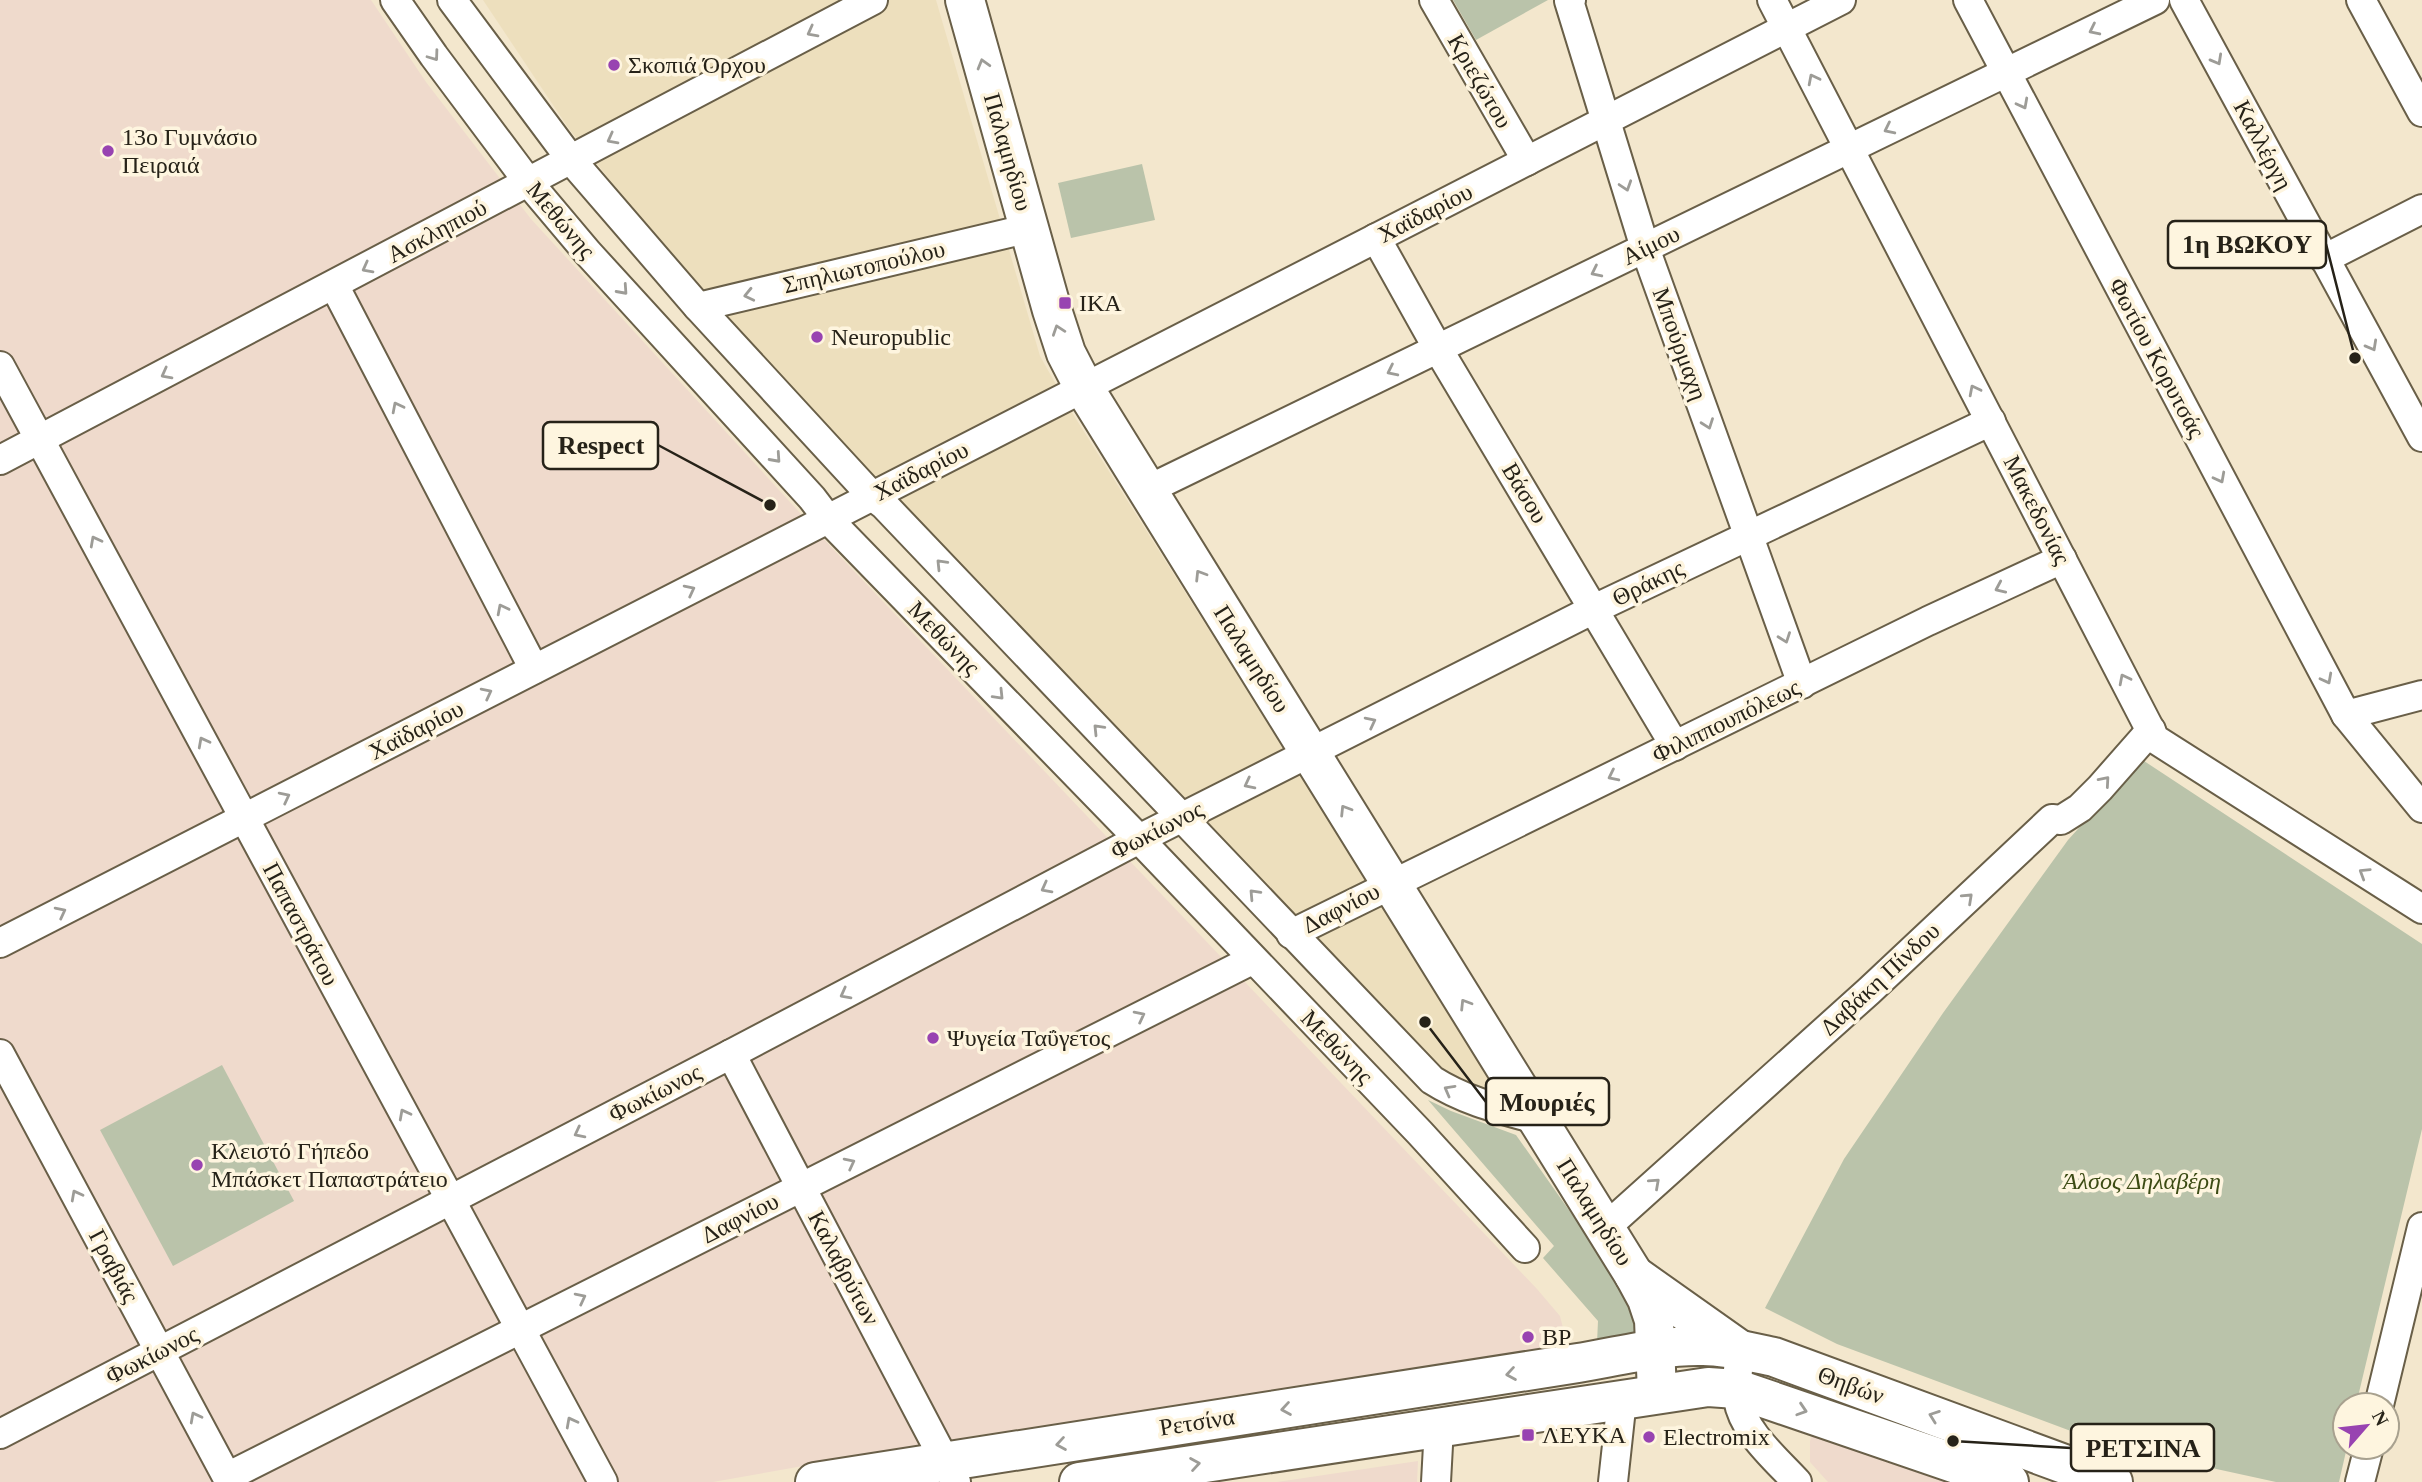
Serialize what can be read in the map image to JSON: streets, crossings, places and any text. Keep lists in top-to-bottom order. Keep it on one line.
{"streets":{"main road":["Παλαμηδίου","Θηβών","Ρετσίνα"],"street":["Κριεζώτου","Καλλέργη","Χαϊδαρίου","Μεθώνης","Ασκληπιού","Αίμου","Σπηλιωτοπούλου","Μπούρμαχη","Φωτίου Κορυτσάς","Βάσου","Μακεδονίας","Θράκης","Φιλιππουπόλεως","Φωκίωνος","Δαφνίου","Παπαστράτου","Δαβάκη Πίνδου","Γραβιάς","Καλαβρύτων"]},"crossings":[["Κριεζώτου","Χαϊδαρίου"],["Παλαμηδίου","Χαϊδαρίου"],["Παλαμηδίου","Μεθώνης"],["Παλαμηδίου","Αίμου"],["Παλαμηδίου","Σπηλιωτοπούλου"],["Παλαμηδίου","Θράκης"],["Παλαμηδίου","Φιλιππουπόλεως"],["Παλαμηδίου","Φωκίωνος"],["Παλαμηδίου","Δαφνίου"],["Παλαμηδίου","Δαβάκη Πίνδου"],["Παλαμηδίου","Θηβών"],["Παλαμηδίου","Ρετσίνα"],["Χαϊδαρίου","Μεθώνης"],["Χαϊδαρίου","Μπούρμαχη"],["Χαϊδαρίου","Βάσου"],["Χαϊδαρίου","Μακεδονίας"],["Χαϊδαρίου","Παπαστράτου"],["Μεθώνης","Ασκληπιού"],["Μεθώνης","Σπηλιωτοπούλου"],["Μεθώνης","Φωκίωνος"],["Μεθώνης","Δαφνίου"],["Ασκληπιού","Παπαστράτου"],["Αίμου","Μπούρμαχη"],["Αίμου","Φωτίου Κορυτσάς"],["Αίμου","Βάσου"],["Αίμου","Μακεδονίας"],["Μπούρμαχη","Θράκης"],["Μπούρμαχη","Φιλιππουπόλεως"],["Βάσου","Θράκης"],["Βάσου","Φιλιππουπόλεως"],["Μακεδονίας","Θράκης"],["Μακεδονίας","Φιλιππουπόλεως"],["Μακεδονίας","Δαβάκη Πίνδου"],["Θράκης","Φωκίωνος"],["Φιλιππουπόλεως","Δαφνίου"],["Φωκίωνος","Παπαστράτου"],["Φωκίωνος","Γραβιάς"],["Φωκίωνος","Καλαβρύτων"],["Δαφνίου","Παπαστράτου"],["Δαφνίου","Γραβιάς"],["Δαφνίου","Καλαβρύτων"],["Καλαβρύτων","Ρετσίνα"],["Θηβών","Ρετσίνα"]],"one_way":["Καλλέργη","Παλαμηδίου","Χαϊδαρίου","Ασκληπιού","Αίμου","Σπηλιωτοπούλου","Μπούρμαχη","Φωτίου Κορυτσάς","Μακεδονίας","Θράκης","Φιλιππουπόλεως","Φωκίωνος","Δαφνίου","Παπαστράτου","Δαβάκη Πίνδου","Γραβιάς"],"parks":["Άλσος Δηλαβέρη"],"places":{"other":["Σκοπιά Όρχου","13ο Γυμνάσιο Πειραιά","Neuropublic","1η ΒΩΚΟΥ","Respect","Μουριές","Ψυγεία Ταΰγετος","Κλειστό Γήπεδο Μπάσκετ Παπαστράτειο","BP","Electromix","ΡΕΤΣΙΝΑ"],"transit":["ΙΚΑ","ΛΕΥΚΑ"]},"north":"top right"}
